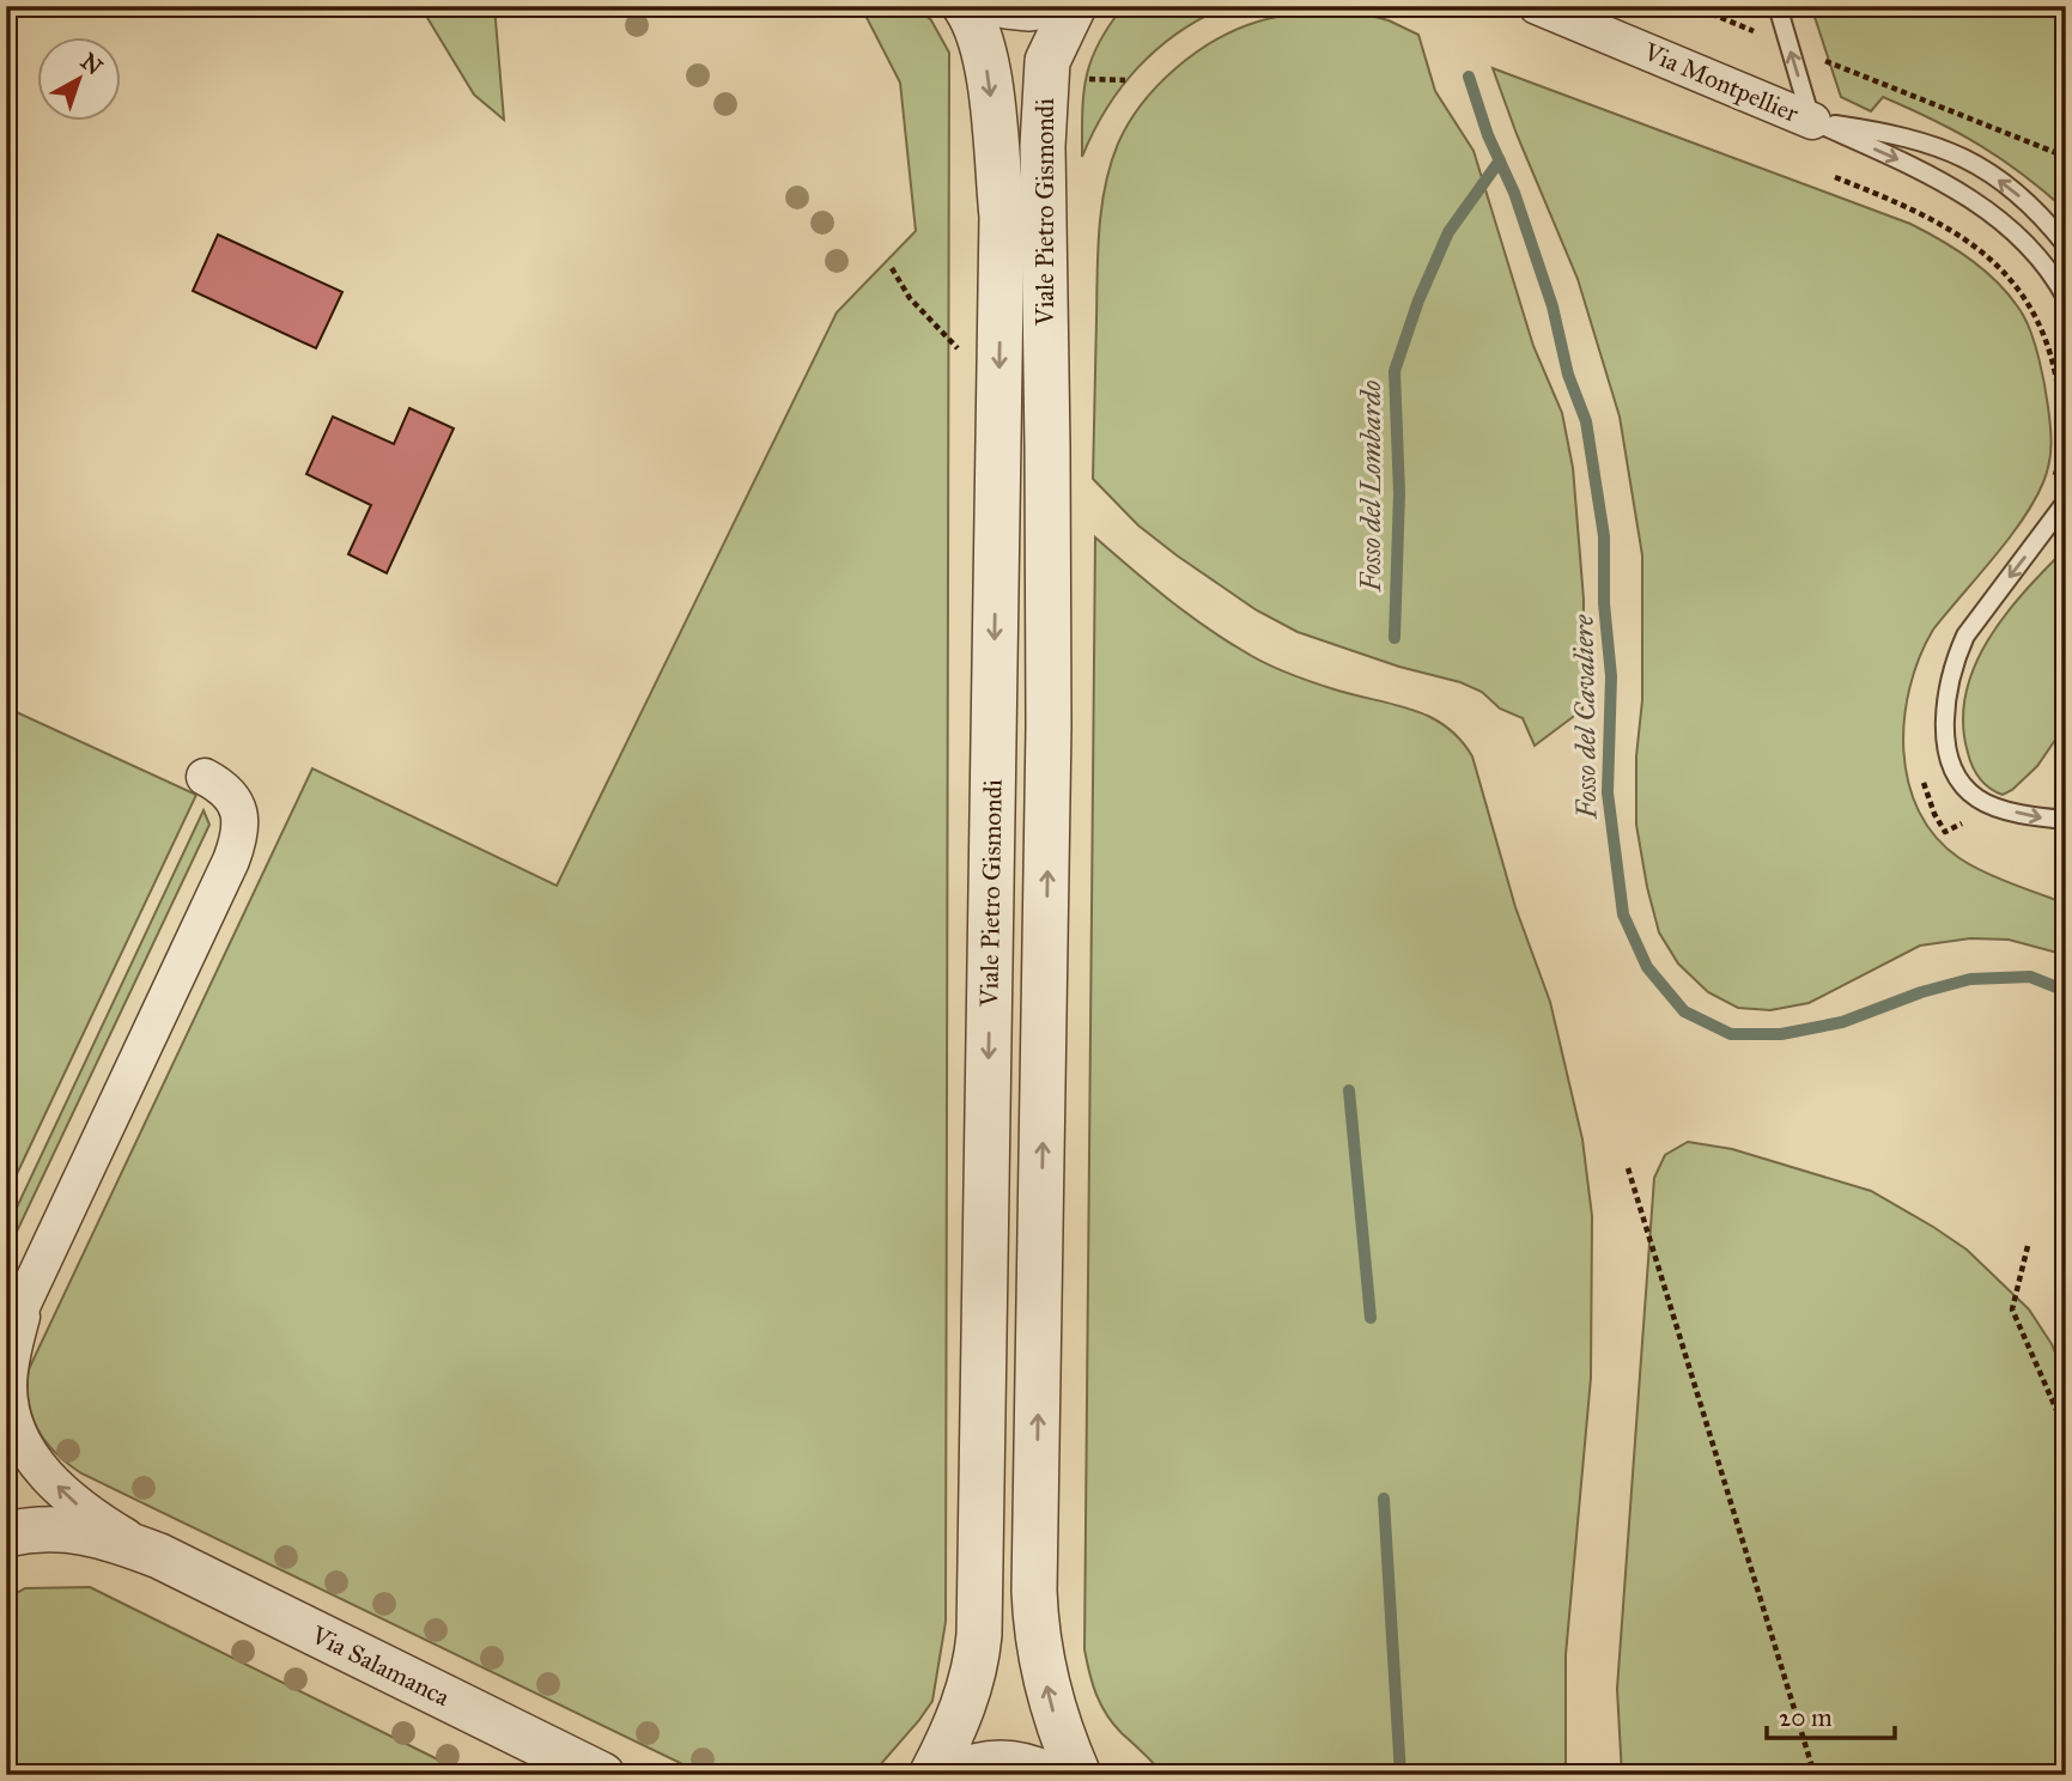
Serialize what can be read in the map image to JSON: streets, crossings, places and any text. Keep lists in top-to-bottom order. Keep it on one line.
{"streets":{"street":["Via Montpellier","Viale Pietro Gismondi","Via Salamanca"]},"water":["Fosso del Lombardo","Fosso del Cavaliere"],"scale_bar":"20 m","north":"top right"}
